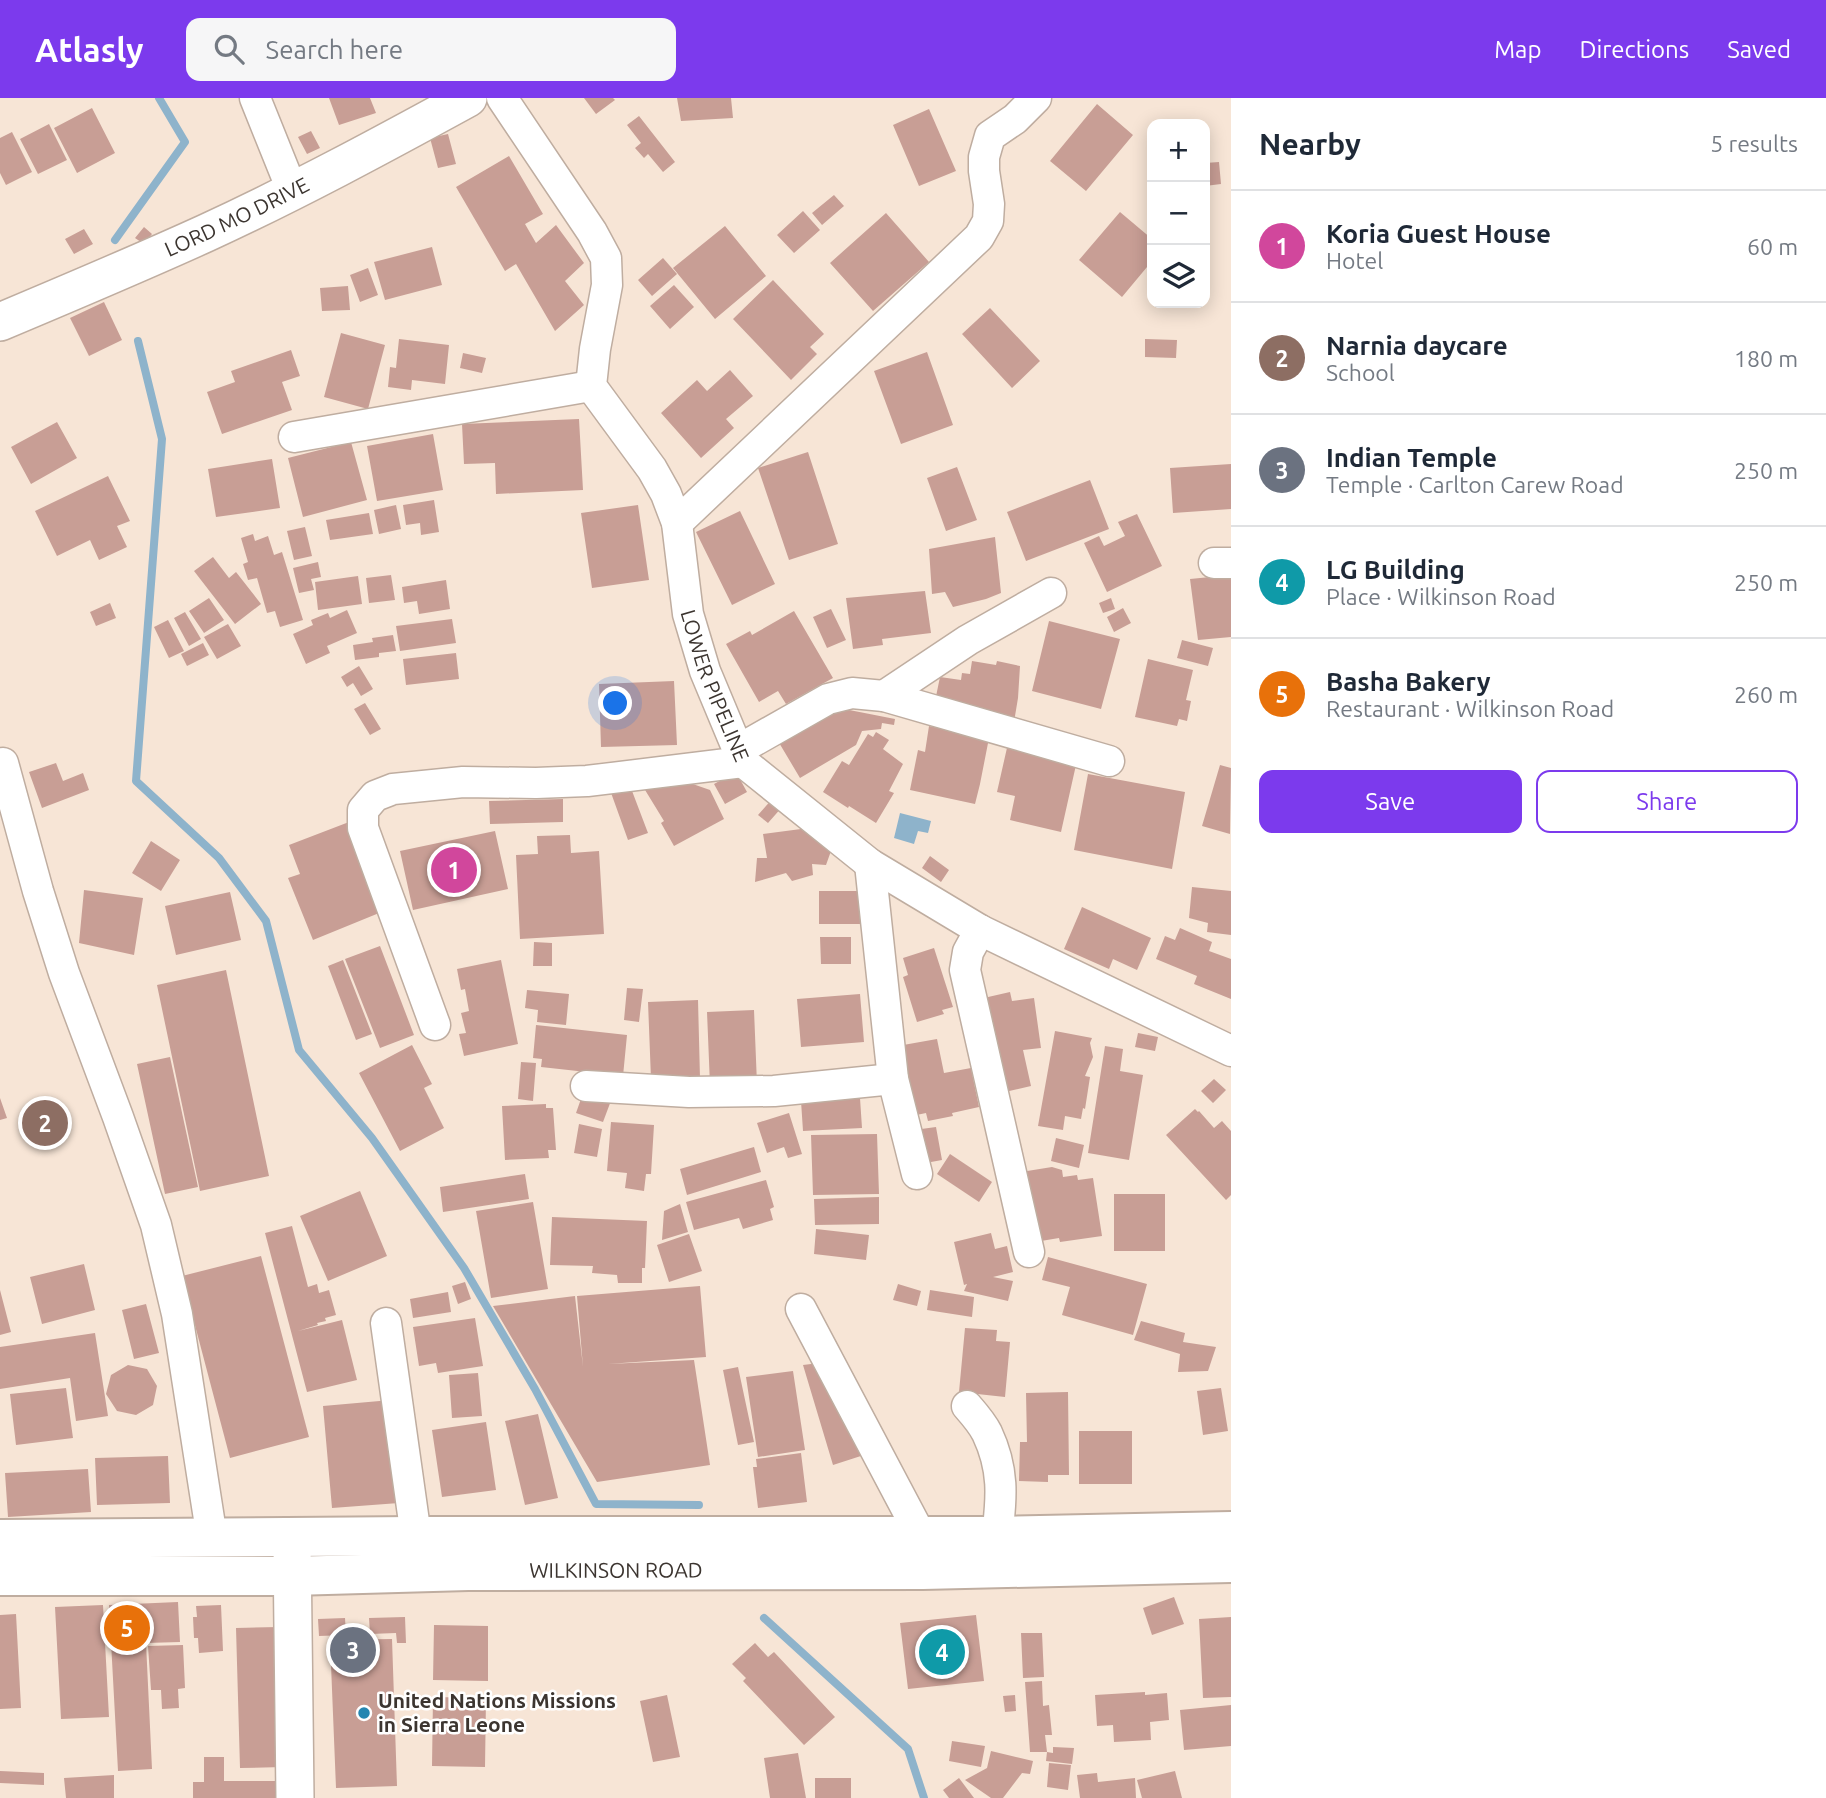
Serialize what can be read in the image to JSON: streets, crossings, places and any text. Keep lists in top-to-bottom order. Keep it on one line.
{"streets":{"main road":["WILKINSON ROAD"],"street":["LORD MO DRIVE","LOWER PIPELINE"]},"places":["United Nations Missions in Sierra Leone"],"page":{"header":"Atlasly","search":"Search here","nav":["Map","Directions","Saved"],"heading":["Nearby","5 results"],"map_buttons":["+","−"],"list":[{"mark":"1","name":"Koria Guest House","note":"Hotel","value":"60 m"},{"mark":"2","name":"Narnia daycare","note":"School","value":"180 m"},{"mark":"3","name":"Indian Temple","note":"Temple · Carlton Carew Road","value":"250 m"},{"mark":"4","name":"LG Building","note":"Place · Wilkinson Road","value":"250 m"},{"mark":"5","name":"Basha Bakery","note":"Restaurant · Wilkinson Road","value":"260 m"}],"buttons":["Save","Share"],"pins":["1","2","5","3","4"]}}
